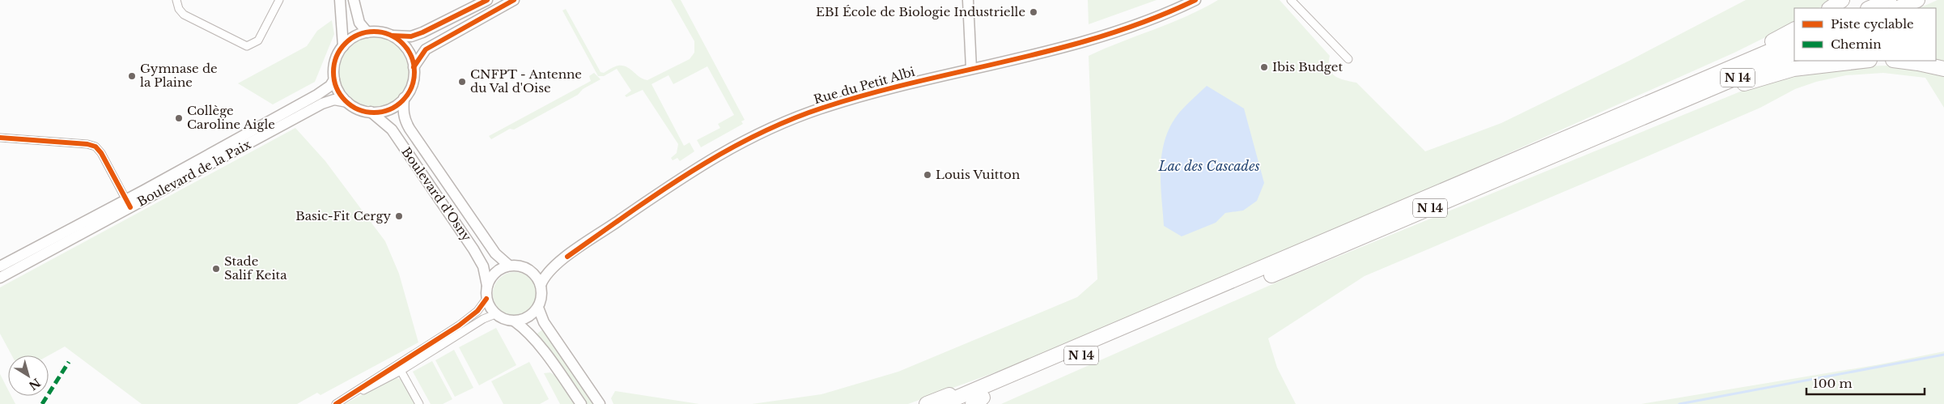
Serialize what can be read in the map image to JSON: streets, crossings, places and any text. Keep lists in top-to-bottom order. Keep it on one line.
{"streets":{"highway":["N 14"],"main road":["Rue du Petit Albi","Boulevard de la Paix","Boulevard d'Osny"]},"crossings":[["Rue du Petit Albi","Boulevard d'Osny"],["Boulevard de la Paix","Boulevard d'Osny"]],"water":["Lac des Cascades"],"places":["EBI École de Biologie Industrielle","Ibis Budget","Gymnase de la Plaine","CNFPT - Antenne du Val d'Oise","Collège Caroline Aigle","Louis Vuitton","Basic-Fit Cergy","Stade Salif Keita"],"legend":["Piste cyclable","Chemin"],"scale_bar":"100 m","north":"bottom right"}
